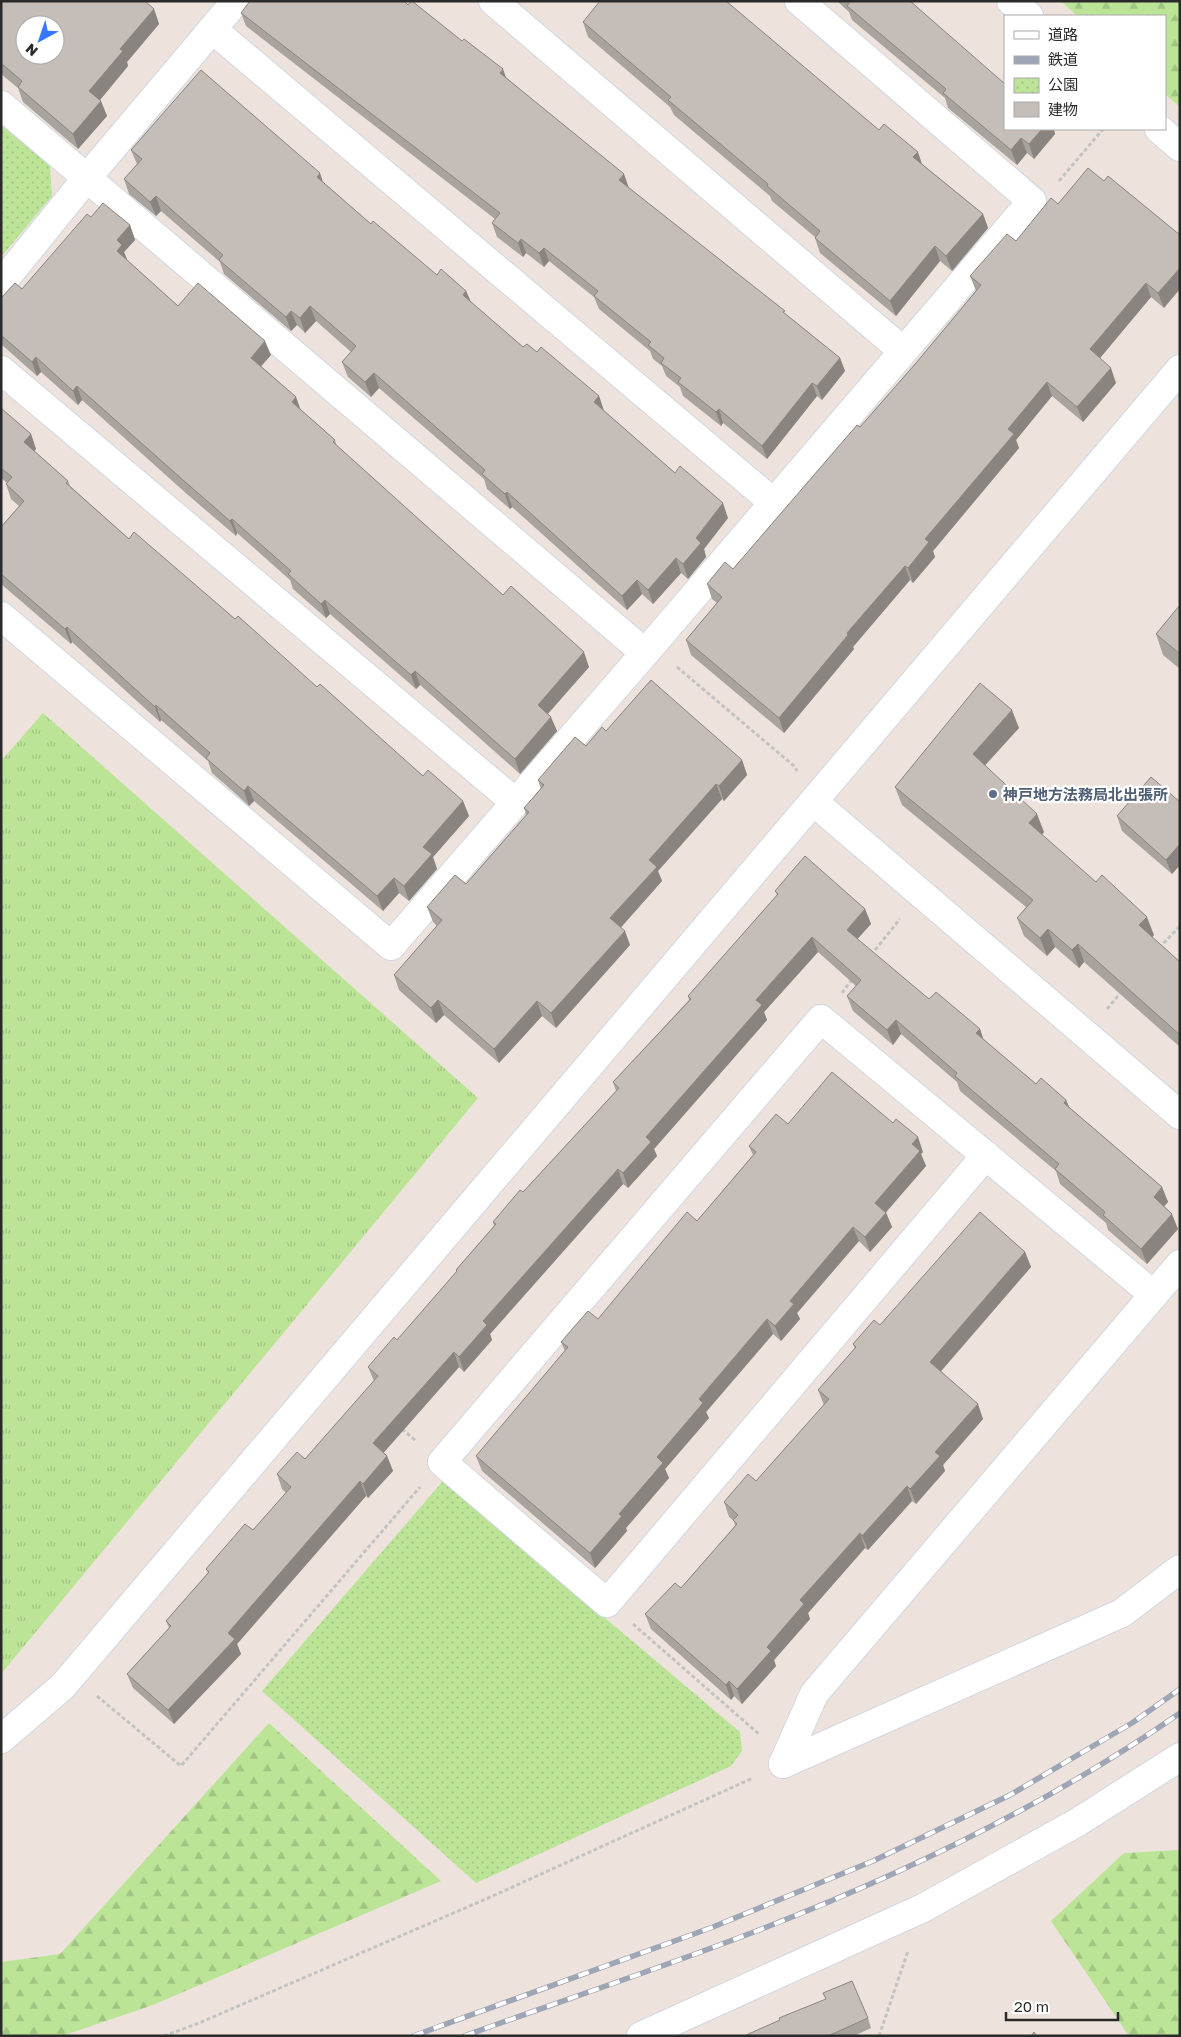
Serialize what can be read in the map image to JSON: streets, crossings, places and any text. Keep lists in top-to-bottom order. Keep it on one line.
{"places":["神戸地方法務局北出張所"],"legend":["道路","鉄道","公園","建物"],"scale_bar":"20 m","north":"bottom left"}
